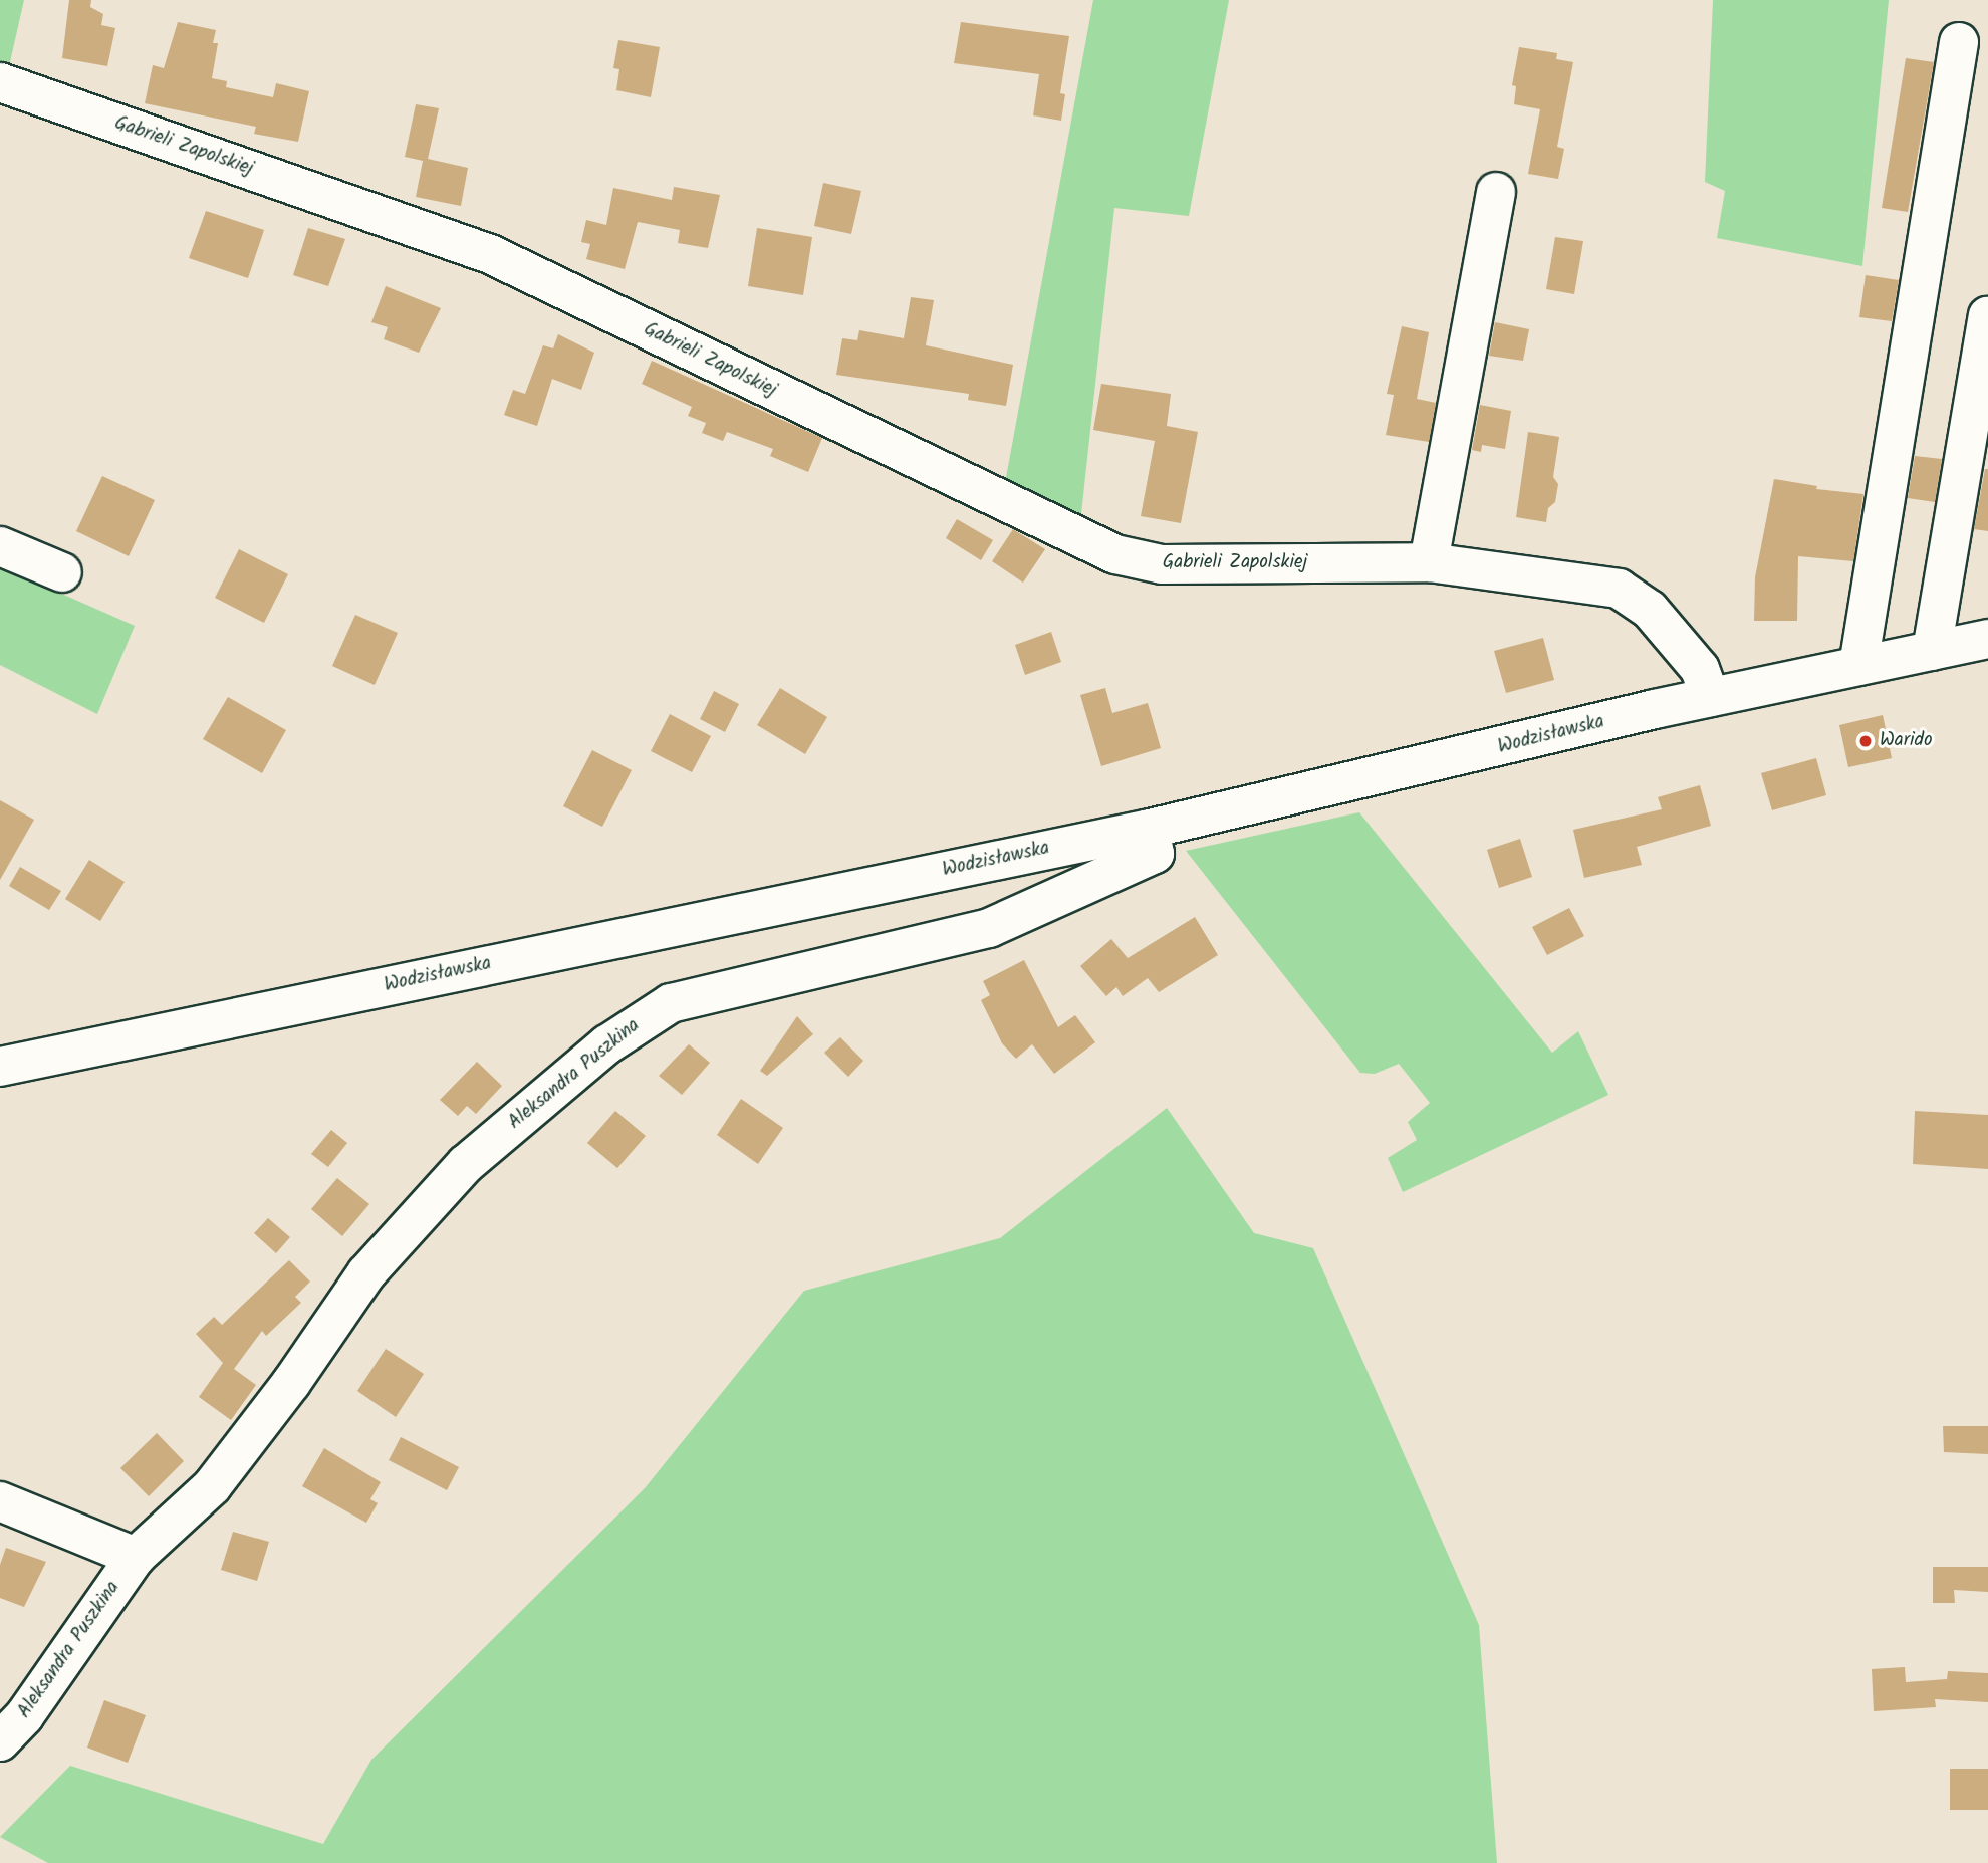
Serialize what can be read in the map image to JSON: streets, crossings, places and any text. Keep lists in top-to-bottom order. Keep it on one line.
{"streets":{"street":["Gabrieli Zapolskiej","Wodzisławska","Aleksandra Puszkina"]},"crossings":[["Gabrieli Zapolskiej","Wodzisławska"],["Wodzisławska","Aleksandra Puszkina"]],"places":["Warido"]}
